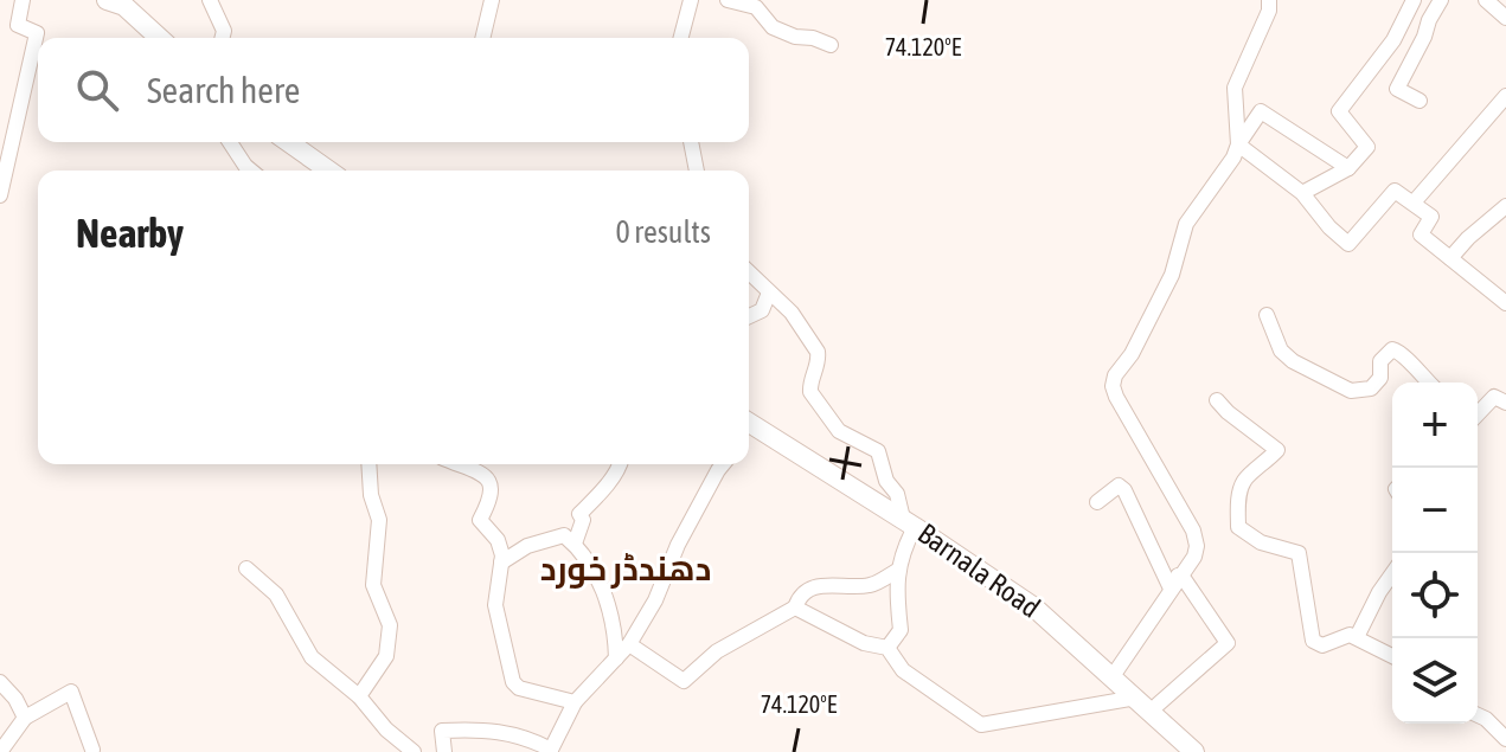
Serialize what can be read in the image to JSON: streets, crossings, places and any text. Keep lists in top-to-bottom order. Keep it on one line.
{"streets":{"main road":["Barnala Road"]},"districts":["دھندڈر خورد"],"page":{"search":"Search here","heading":["Nearby","0 results"],"map_buttons":["+","−"]},"coordinates":["74.120°E"]}
